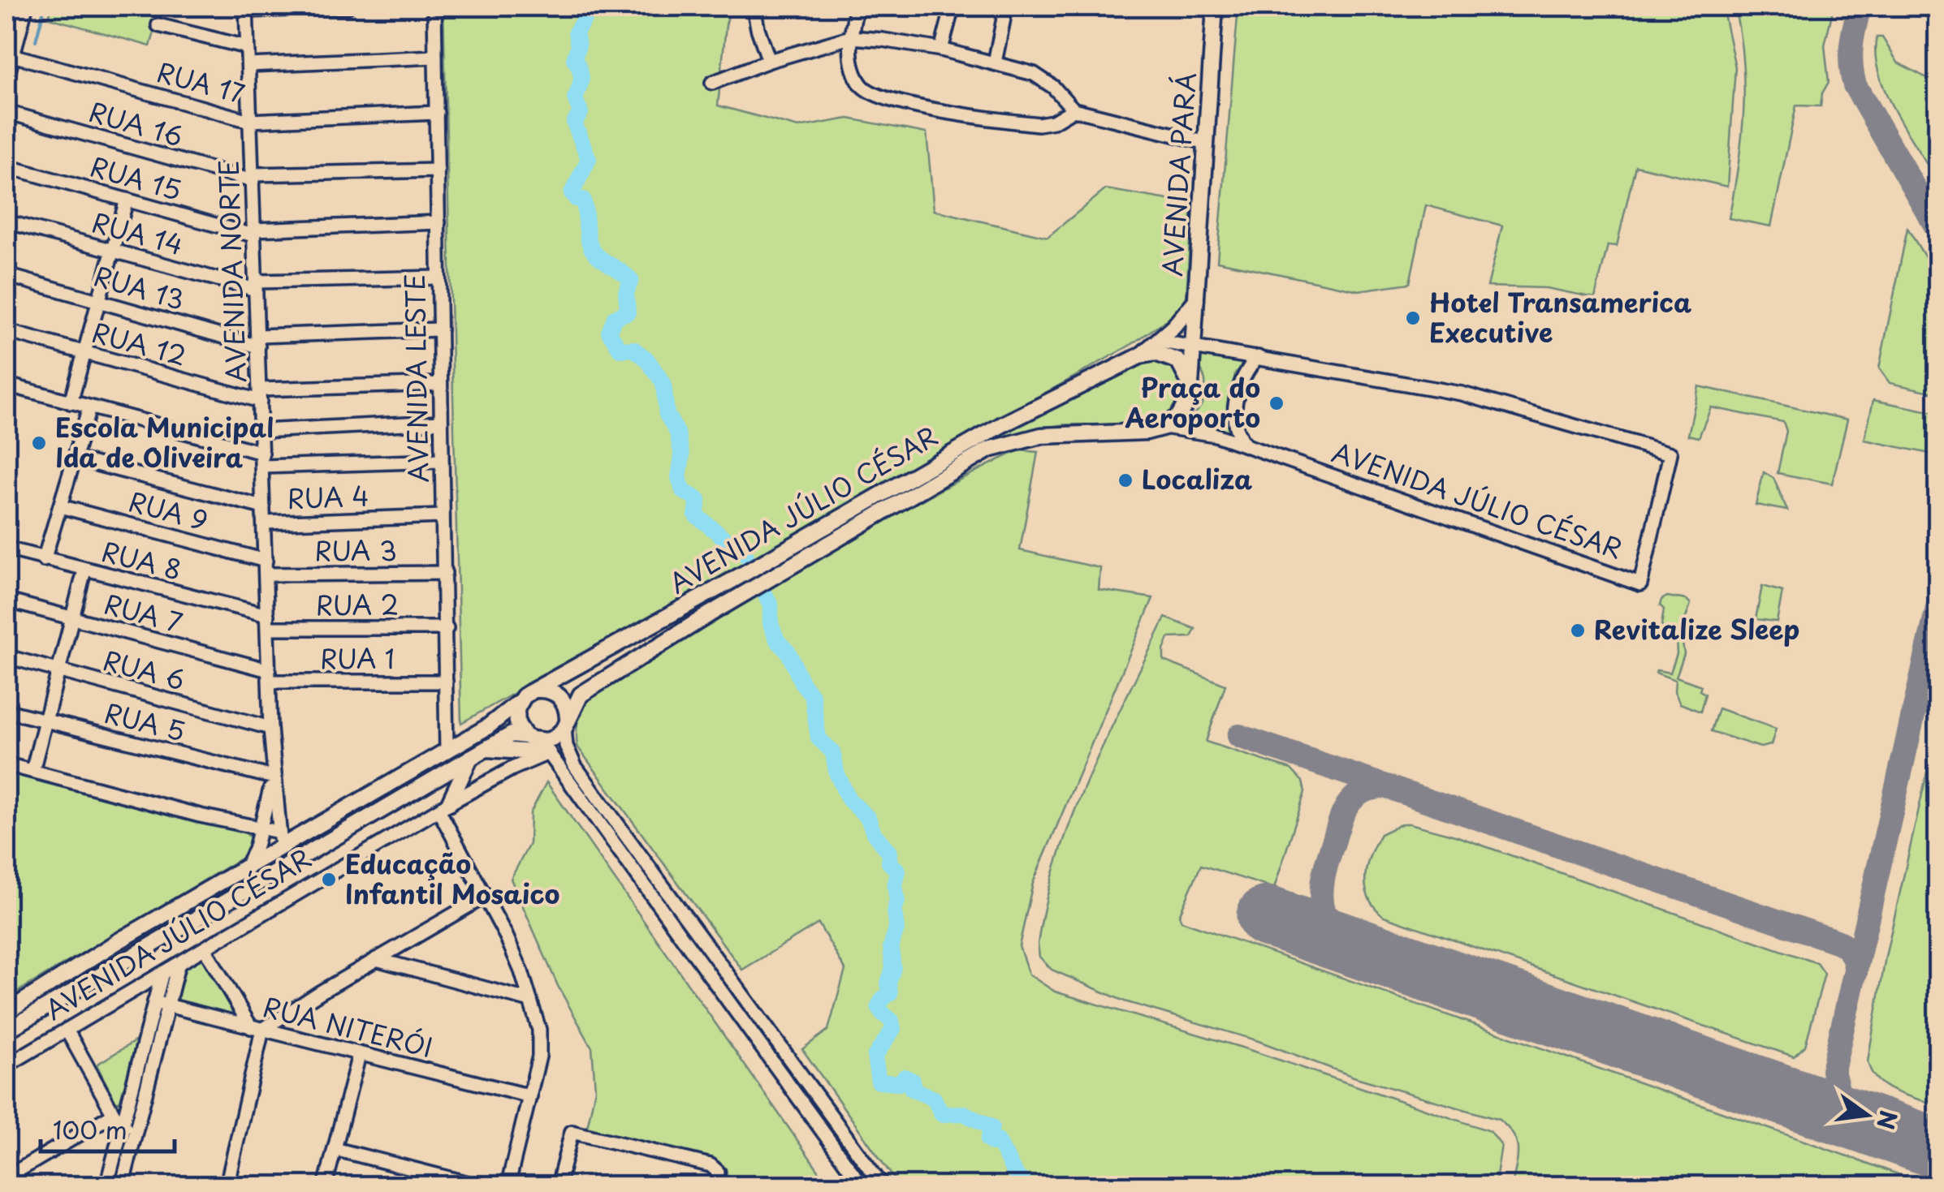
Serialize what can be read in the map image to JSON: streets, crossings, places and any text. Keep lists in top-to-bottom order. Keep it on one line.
{"streets":{"main road":["AVENIDA PARÁ","AVENIDA JÚLIO CÉSAR"],"street":["RUA 17","RUA 16","RUA 15","RUA 14","AVENIDA NORTE","RUA 13","RUA 12","AVENIDA LESTE","RUA 4","RUA 9","RUA 3","RUA 8","RUA 2","RUA 7","RUA 1","RUA 6","RUA 5","RUA NITERÓI"]},"crossings":[["RUA 17","AVENIDA NORTE"],["RUA 17","AVENIDA LESTE"],["RUA 16","AVENIDA NORTE"],["RUA 16","AVENIDA LESTE"],["AVENIDA PARÁ","AVENIDA JÚLIO CÉSAR"],["RUA 15","AVENIDA NORTE"],["RUA 15","AVENIDA LESTE"],["RUA 14","AVENIDA NORTE"],["RUA 14","AVENIDA LESTE"],["AVENIDA NORTE","RUA 13"],["AVENIDA NORTE","RUA 12"],["AVENIDA NORTE","RUA 4"],["AVENIDA NORTE","RUA 9"],["AVENIDA NORTE","RUA 3"],["AVENIDA NORTE","RUA 8"],["AVENIDA NORTE","RUA 2"],["AVENIDA NORTE","RUA 7"],["AVENIDA NORTE","RUA 1"],["AVENIDA NORTE","RUA 6"],["AVENIDA NORTE","RUA 5"],["RUA 13","AVENIDA LESTE"],["RUA 12","AVENIDA LESTE"],["AVENIDA LESTE","RUA 4"],["AVENIDA LESTE","AVENIDA JÚLIO CÉSAR"],["AVENIDA LESTE","RUA 3"],["AVENIDA LESTE","RUA 2"],["AVENIDA LESTE","RUA 1"],["RUA 9","RUA 3"],["RUA 8","RUA 2"],["RUA 7","RUA 1"]],"places":["Hotel Transamerica Executive","Praça do Aeroporto","Escola Municipal Ida de Oliveira","Localiza","Revitalize Sleep","Educação Infantil Mosaico"],"scale_bar":"100 m","north":"right"}
